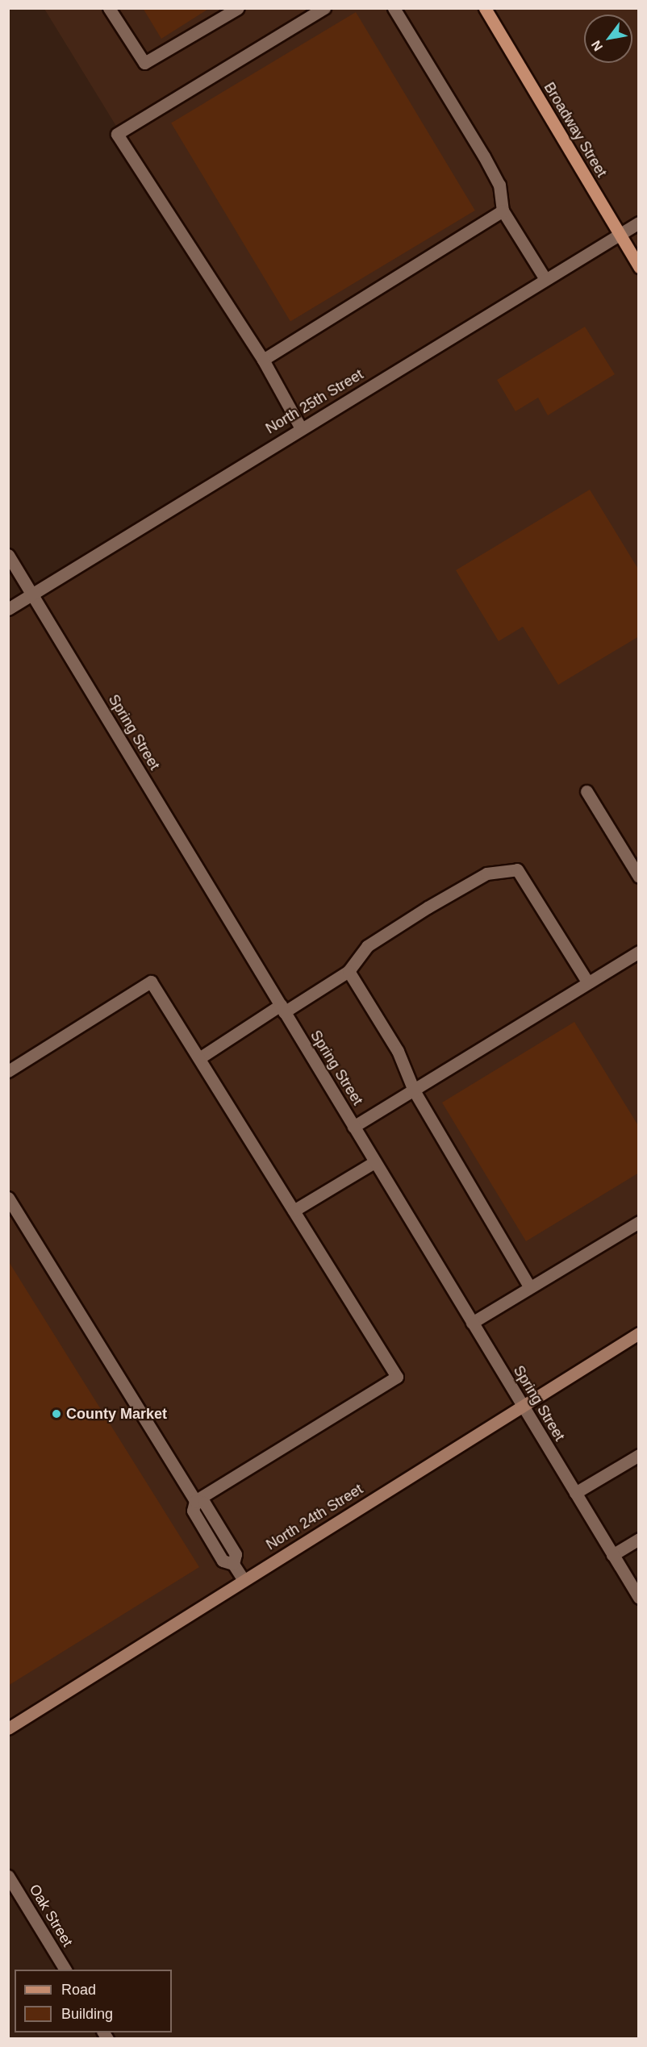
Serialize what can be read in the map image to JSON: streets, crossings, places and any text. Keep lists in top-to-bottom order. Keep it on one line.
{"streets":{"main road":["Broadway Street","North 24th Street"],"street":["North 25th Street","Spring Street","Oak Street"]},"crossings":[["Broadway Street","North 25th Street"],["North 25th Street","Spring Street"],["Spring Street","North 24th Street"]],"places":["County Market"],"legend":["Road","Building"],"north":"bottom left"}
